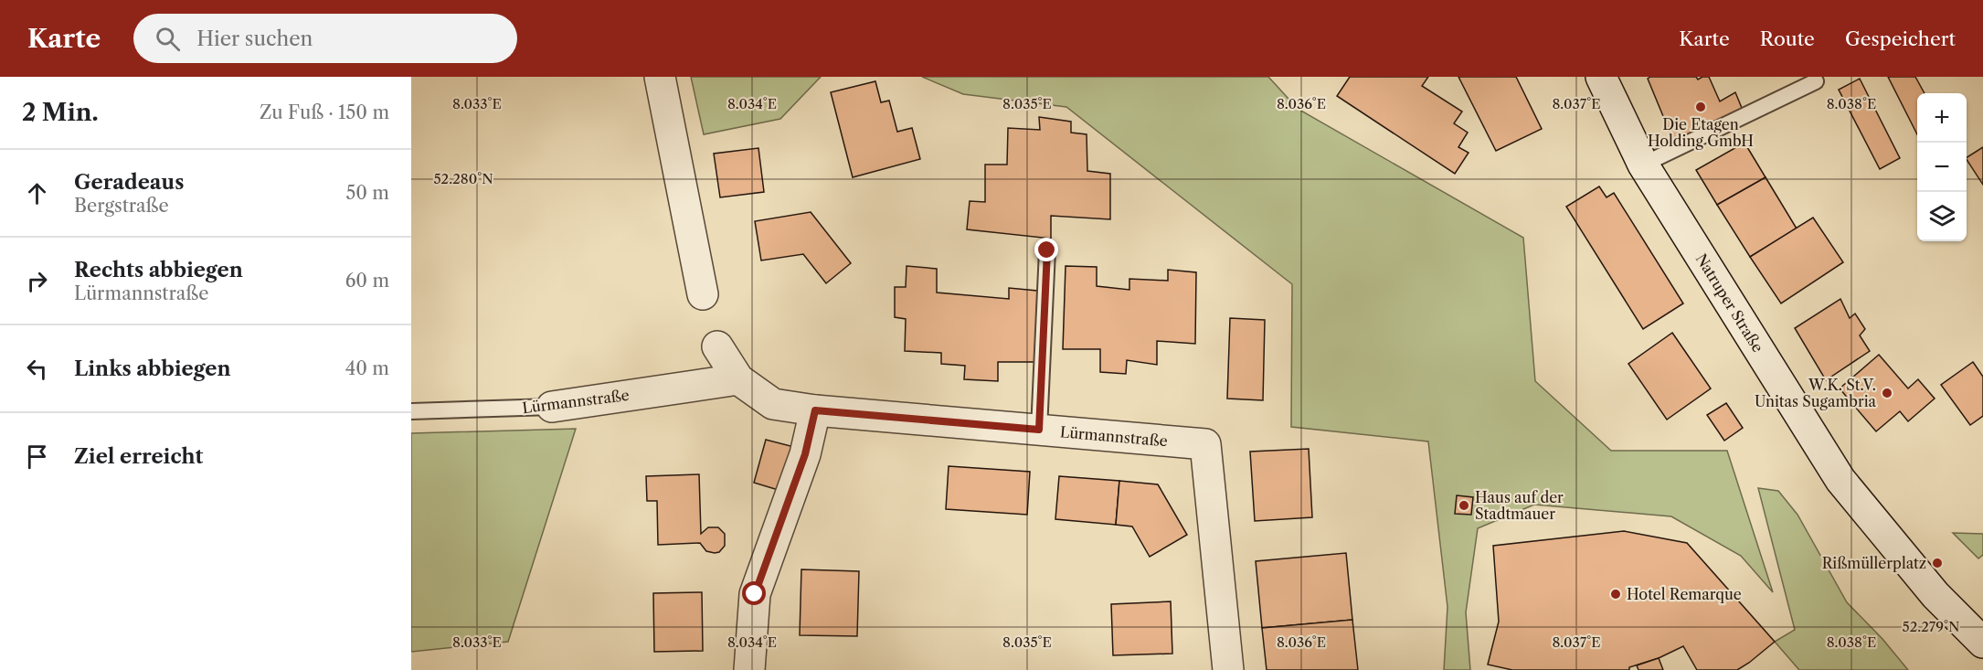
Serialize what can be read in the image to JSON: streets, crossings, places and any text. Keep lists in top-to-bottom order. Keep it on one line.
{"streets":{"street":["Natruper Straße","Lürmannstraße"]},"places":["Die Etagen Holding GmbH","W.K. St.V. Unitas Sugambria","Haus auf der Stadtmauer","Rißmüllerplatz","Hotel Remarque"],"page":{"header":"Karte","search":"Hier suchen","nav":["Karte","Route","Gespeichert"],"heading":["2 Min.","Zu Fuß · 150 m"],"map_buttons":["+","−"],"list":[["Geradeaus","Bergstraße","50 m"],["Rechts abbiegen","Lürmannstraße","60 m"],["Links abbiegen","40 m"],"Ziel erreicht"]},"coordinates":["8.033°E","8.034°E","8.035°E","8.036°E","8.037°E","8.038°E","52.280°N","52.279°N"]}
